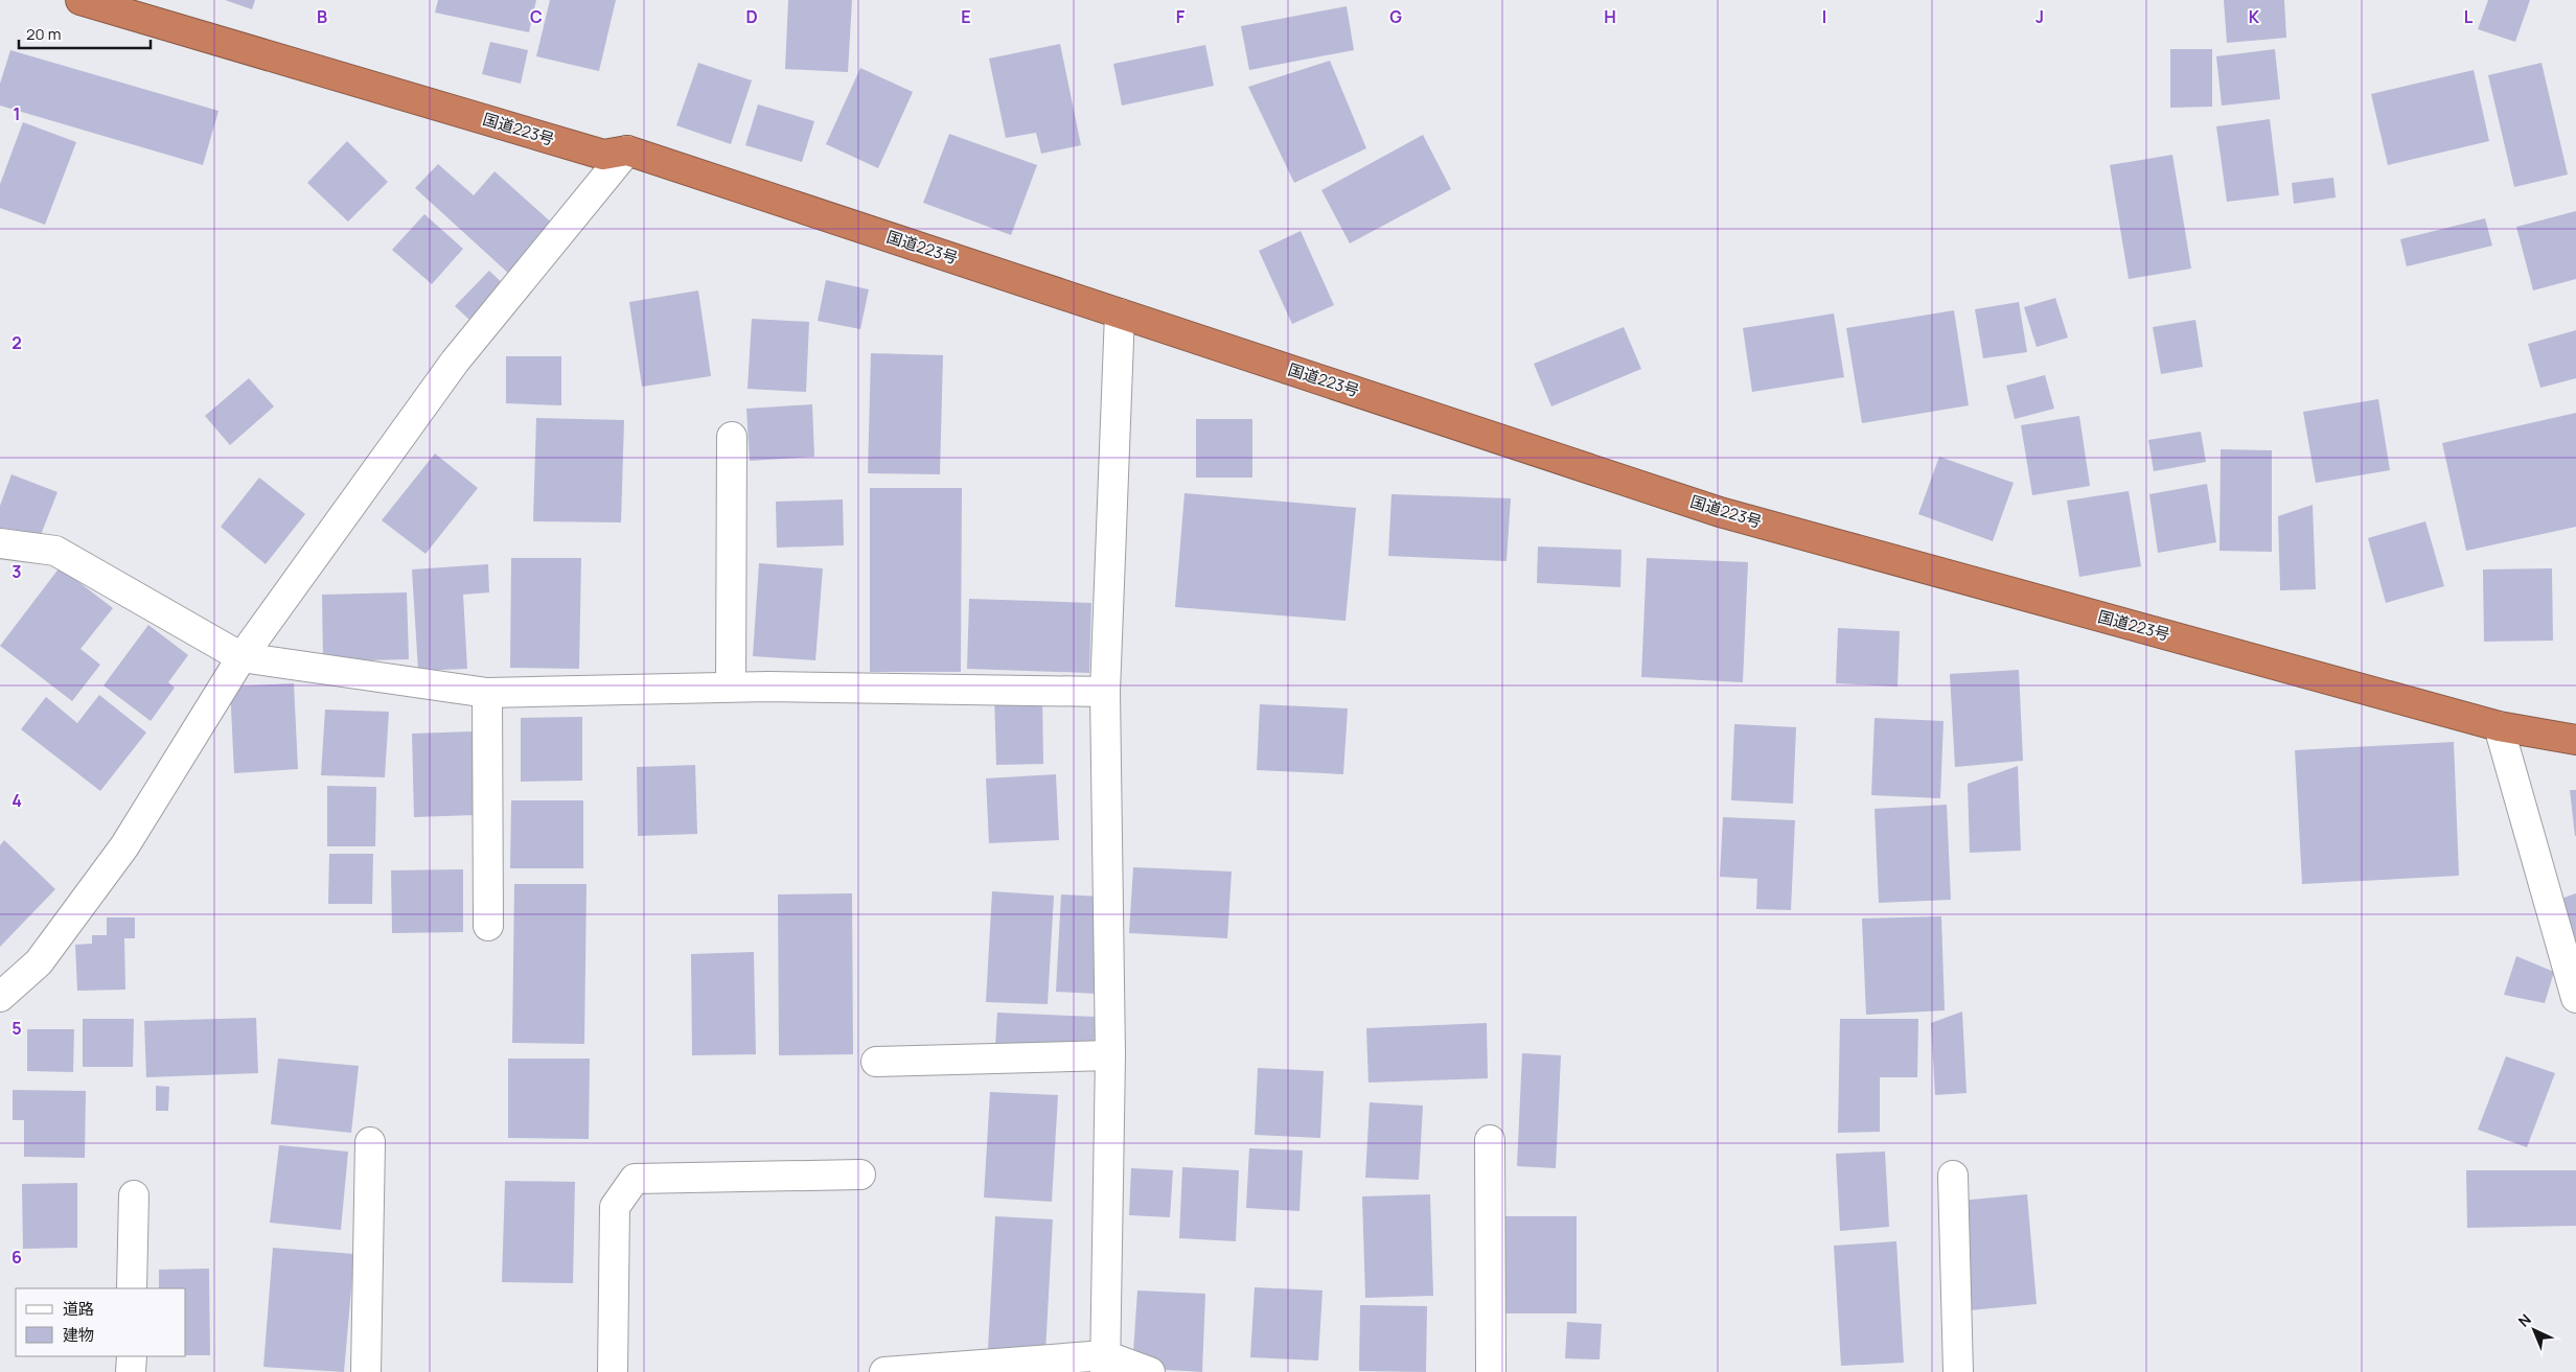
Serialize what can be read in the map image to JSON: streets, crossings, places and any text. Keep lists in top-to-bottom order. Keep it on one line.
{"streets":{"highway":["国道223号"]},"legend":["道路","建物"],"scale_bar":"20 m","north":"top left","grid":{"columns":["B","C","D","E","F","G","H","I","J","K","L"],"rows":["1","2","3","4","5","6"]}}
